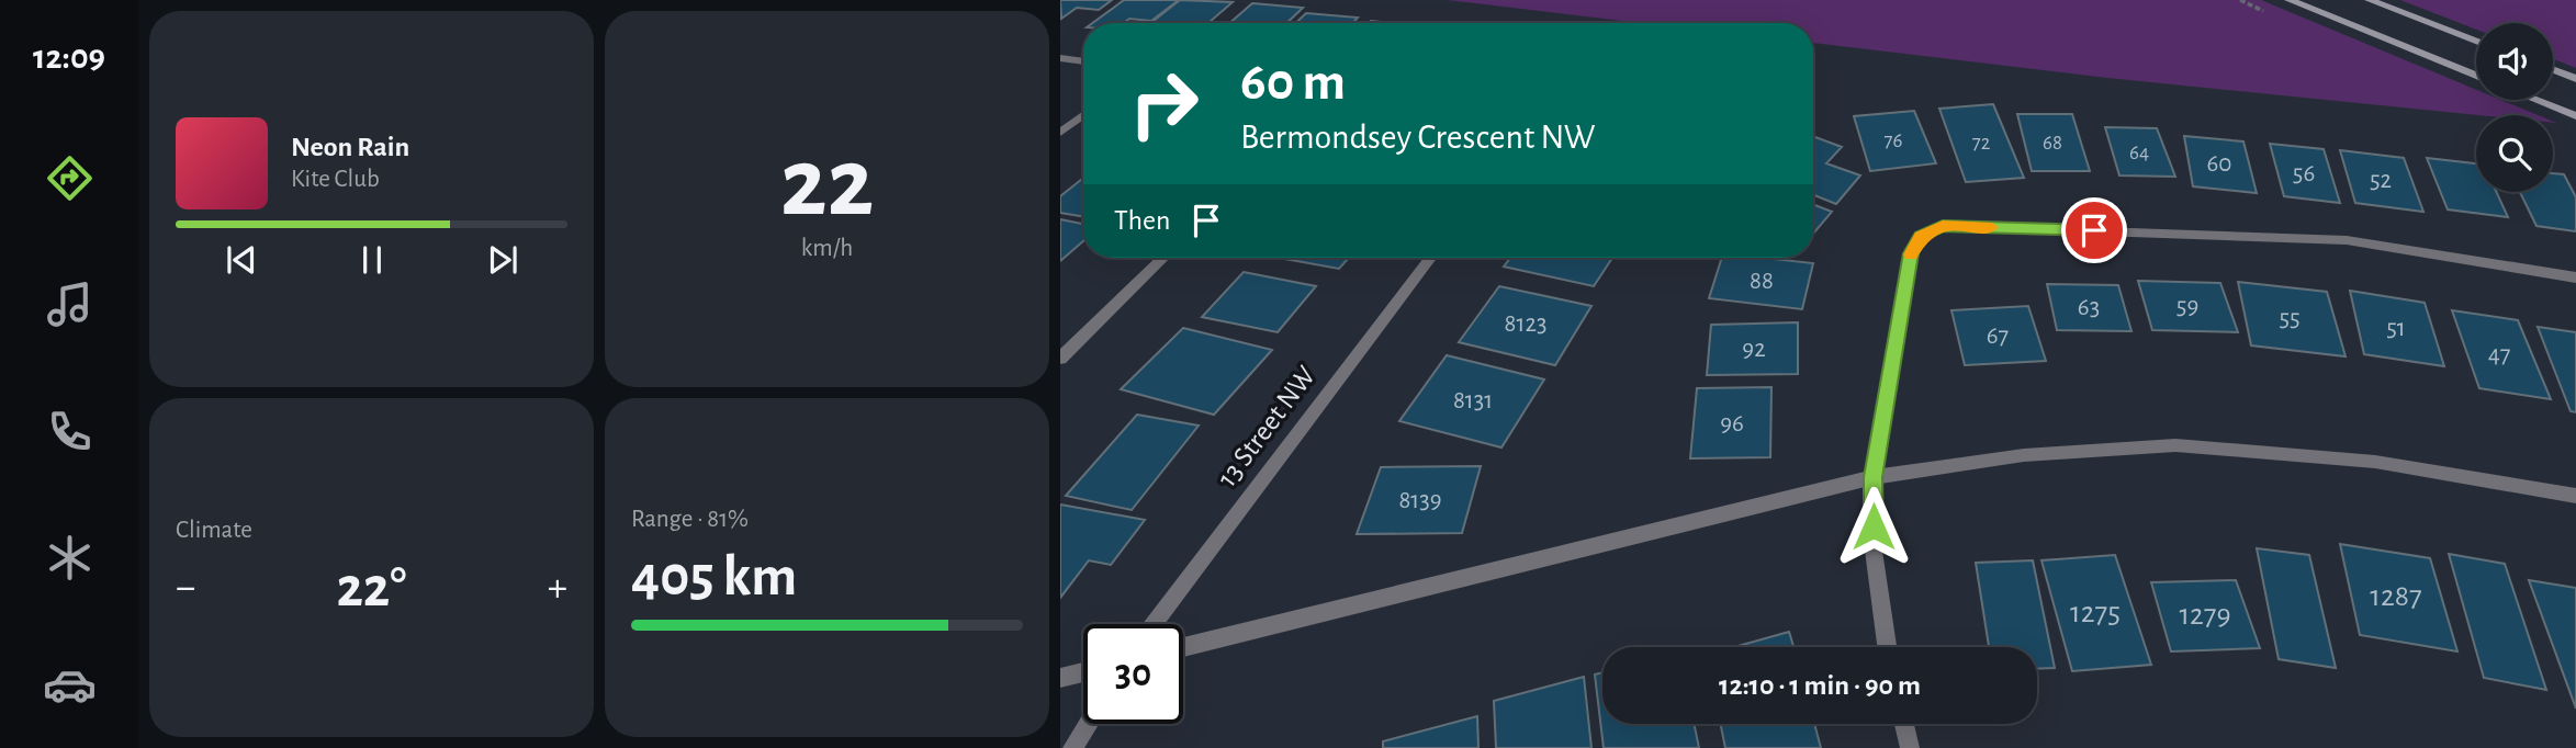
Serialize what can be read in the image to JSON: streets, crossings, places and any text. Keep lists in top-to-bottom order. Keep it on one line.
{"streets":{"street":["13 Street NW"]},"house_numbers":["76","72","68","64","60","56","52","88","59","63","55","8123","51","67","92","47","8131","96","8139","1287","1275","1279"],"page":{"tabs":"12:09","tile":[["22","km/h"],"Climate",["Range · 81%","405 km"]],"turn":["60 m","Bermondsey Crescent NW"],"song":["Neon Rain","Kite Club"],"then":"Then","heat":["−","22°","+"],"limit":"30","trip":"12:10 · 1 min · 90 m"}}
